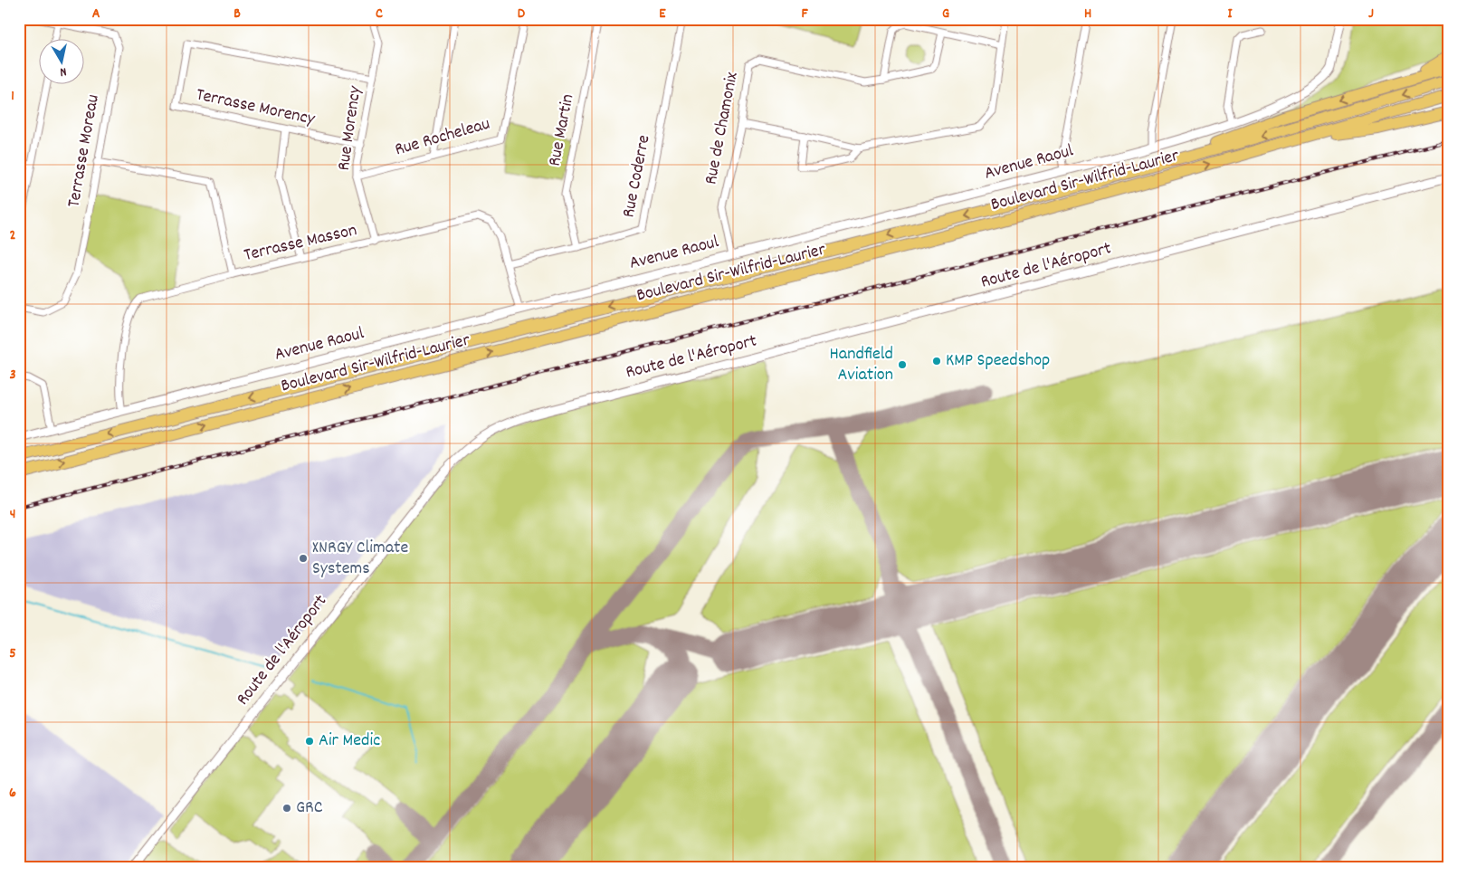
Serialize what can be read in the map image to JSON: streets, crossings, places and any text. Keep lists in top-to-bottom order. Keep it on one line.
{"streets":{"highway":["Boulevard Sir-Wilfrid-Laurier"],"street":["Terrasse Morency","Rue Morency","Rue de Chamonix","Rue Martin","Rue Rocheleau","Terrasse Moreau","Avenue Raoul","Rue Coderre","Terrasse Masson","Route de l'Aéroport"]},"crossings":[["Terrasse Morency","Rue Morency"],["Rue Morency","Rue Rocheleau"],["Rue Morency","Terrasse Masson"],["Rue de Chamonix","Avenue Raoul"],["Rue Martin","Rue Coderre"],["Avenue Raoul","Terrasse Masson"],["Rue Coderre","Terrasse Masson"]],"places":["KMP Speedshop","Handfield Aviation","XNRGY Climate Systems","Air Medic","GRC"],"north":"bottom","grid":{"columns":["A","B","C","D","E","F","G","H","I","J"],"rows":["1","2","3","4","5","6"]}}
